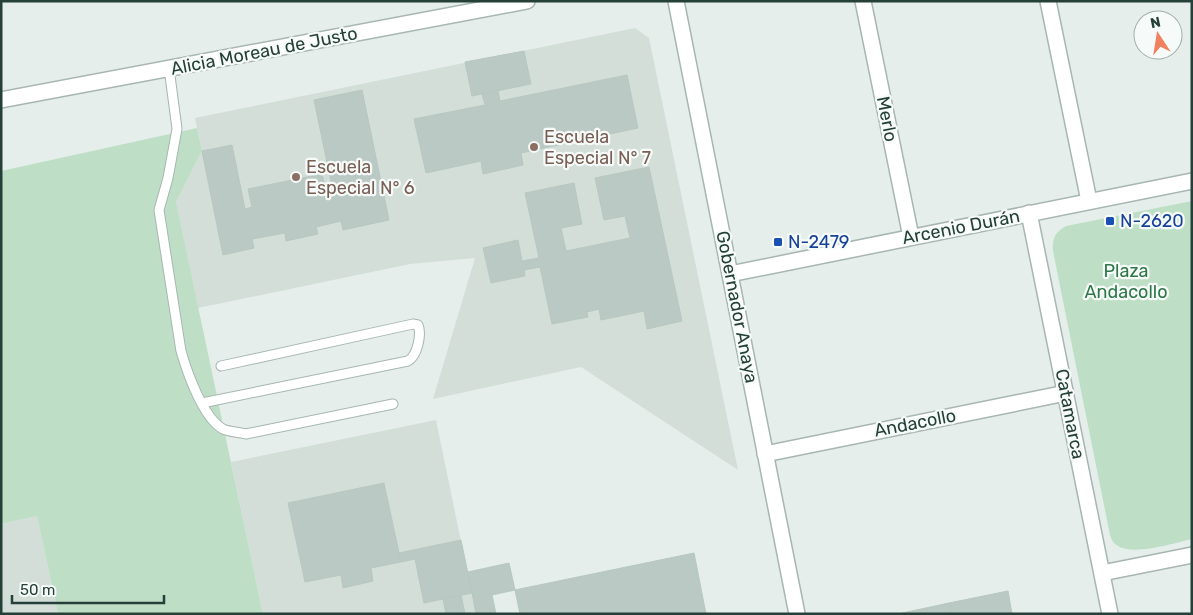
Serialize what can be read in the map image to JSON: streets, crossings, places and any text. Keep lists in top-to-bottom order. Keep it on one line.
{"streets":{"street":["Alicia Moreau de Justo","Merlo","Arcenio Durán","Gobernador Anaya","Catamarca","Andacollo"]},"crossings":[["Merlo","Arcenio Durán"],["Arcenio Durán","Gobernador Anaya"],["Arcenio Durán","Catamarca"],["Gobernador Anaya","Andacollo"],["Catamarca","Andacollo"]],"parks":["Plaza Andacollo"],"places":{"other":["Escuela Especial N° 7","Escuela Especial N° 6"],"transit":["N-2620","N-2479"]},"scale_bar":"50 m","north":"top"}
